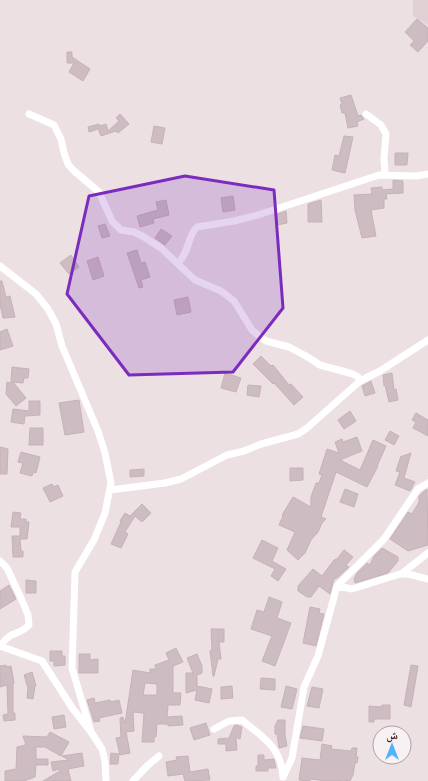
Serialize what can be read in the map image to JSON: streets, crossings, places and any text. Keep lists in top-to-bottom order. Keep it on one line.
{"north":"top"}
